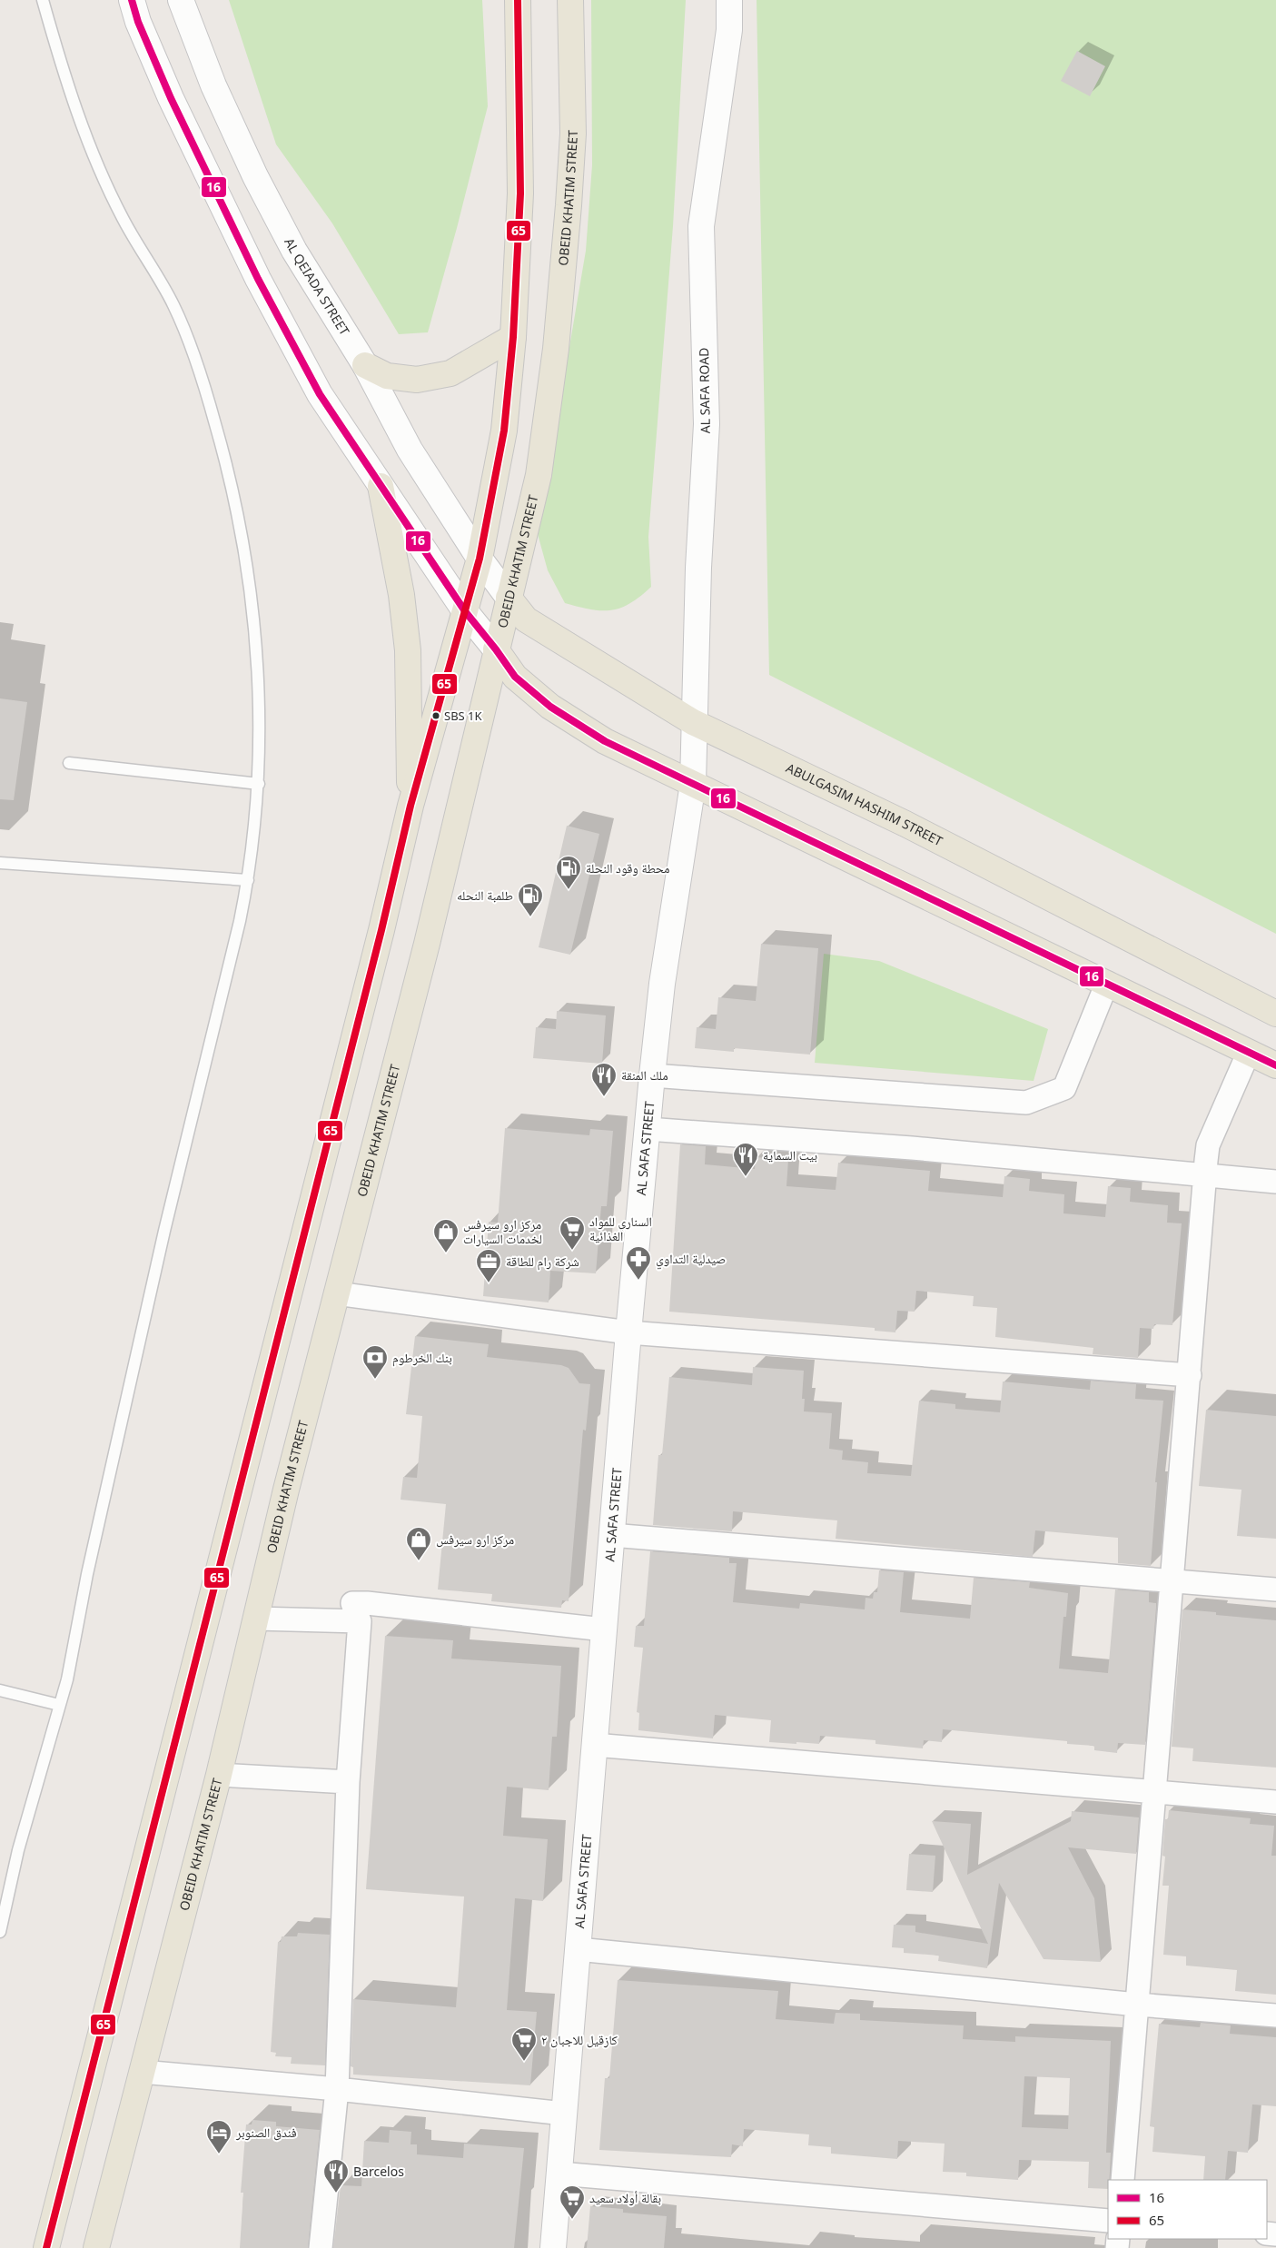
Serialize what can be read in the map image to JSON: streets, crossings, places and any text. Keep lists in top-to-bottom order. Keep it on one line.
{"streets":{"main road":["OBEID KHATIM STREET","ABULGASIM HASHIM STREET"],"street":["AL QEIADA STREET","AL SAFA ROAD","AL SAFA STREET"]},"crossings":[["OBEID KHATIM STREET","ABULGASIM HASHIM STREET"],["AL QEIADA STREET","ABULGASIM HASHIM STREET"],["AL SAFA ROAD","ABULGASIM HASHIM STREET"],["AL SAFA ROAD","AL SAFA STREET"]],"places":{"other":["SBS 1K"],"fuel station":["محطة وقود النحلة","طلمبة النحله"],"restaurant":["ملك المنقة","بيت السماية","Barcelos"],"supermarket":["السناري للمواد الغذائية","كازقيل للاجبان ٢","بقالة أولاد سعيد"],"shop":["مركز ارو سيرفس لخدمات السيارات","مركز ارو سيرفس"],"pharmacy":["صيدلية التداوي"],"office":["شركة رام للطاقة"],"bank":["بنك الخرطوم"],"hotel":["فندق الصنوبر"]},"lines":["transit line 16","transit line 65"],"legend":["16","65"]}
